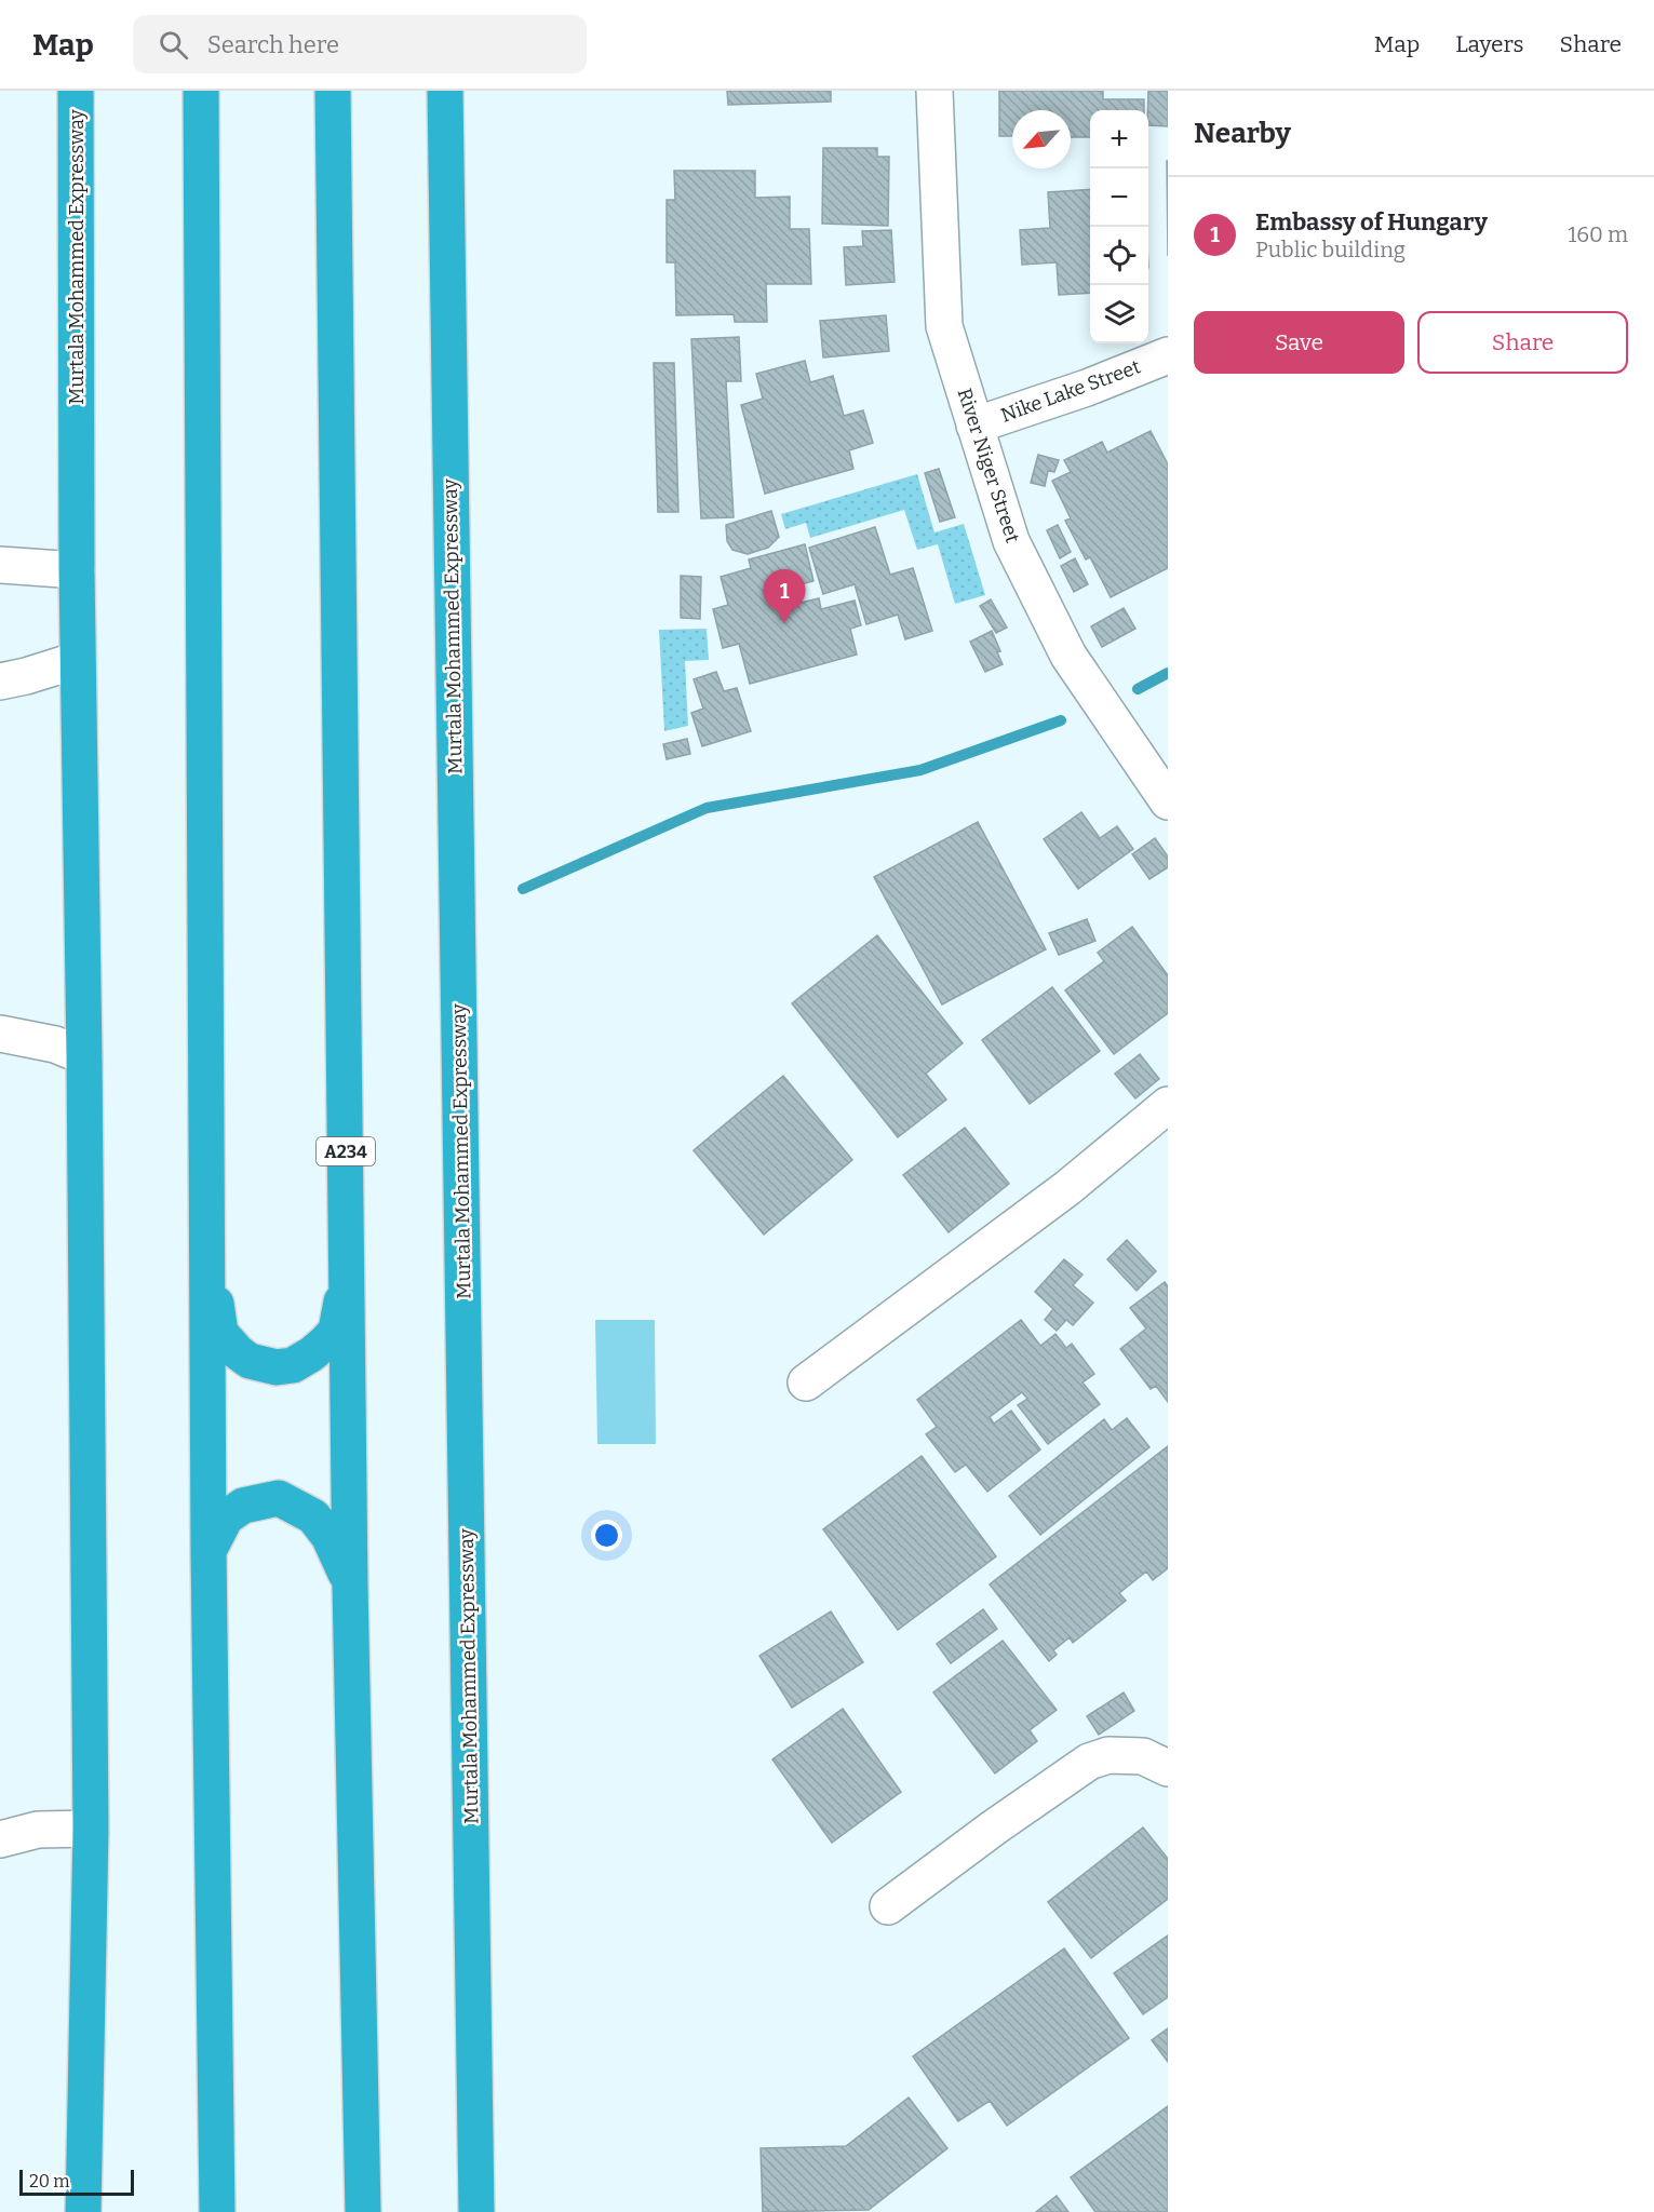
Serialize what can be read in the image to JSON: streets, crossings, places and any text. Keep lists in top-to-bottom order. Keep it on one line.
{"streets":{"highway":["Murtala Mohammed Expressway","A234"],"street":["Nike Lake Street","River Niger Street"]},"crossings":[["Nike Lake Street","River Niger Street"]],"scale_bar":"20 m","north":"bottom left","page":{"header":"Map","search":"Search here","nav":["Map","Layers","Share"],"heading":"Nearby","map_buttons":["+","−"],"list":[{"mark":"1","name":"Embassy of Hungary","note":"Public building","value":"160 m"}],"buttons":["Save","Share"],"pins":"1","scale":"20 m"}}
